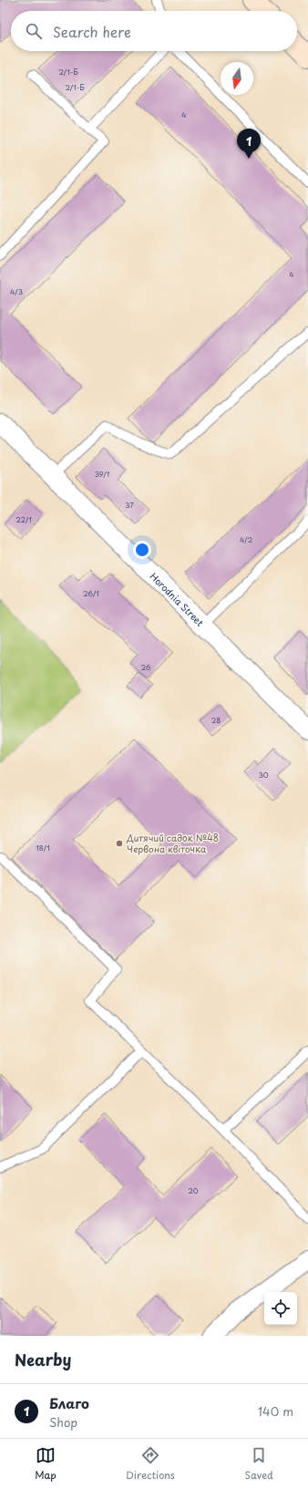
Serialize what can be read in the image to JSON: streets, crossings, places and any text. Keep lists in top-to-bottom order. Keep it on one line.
{"streets":{"street":["Horodnia Street"]},"places":["Дитячий садок №48 Червона квіточка"],"house_numbers":["2/1-Б","2/1-Б","4","4","4/3","39/1","37","22/1","4/2","26/1","26","28","30","18/1","20"],"north":"bottom","page":{"search":"Search here","pins":"1","heading":"Nearby","list":[{"mark":"1","name":"Благо","note":"Shop","value":"140 m"}],"nav":["Map","Directions","Saved"]}}
